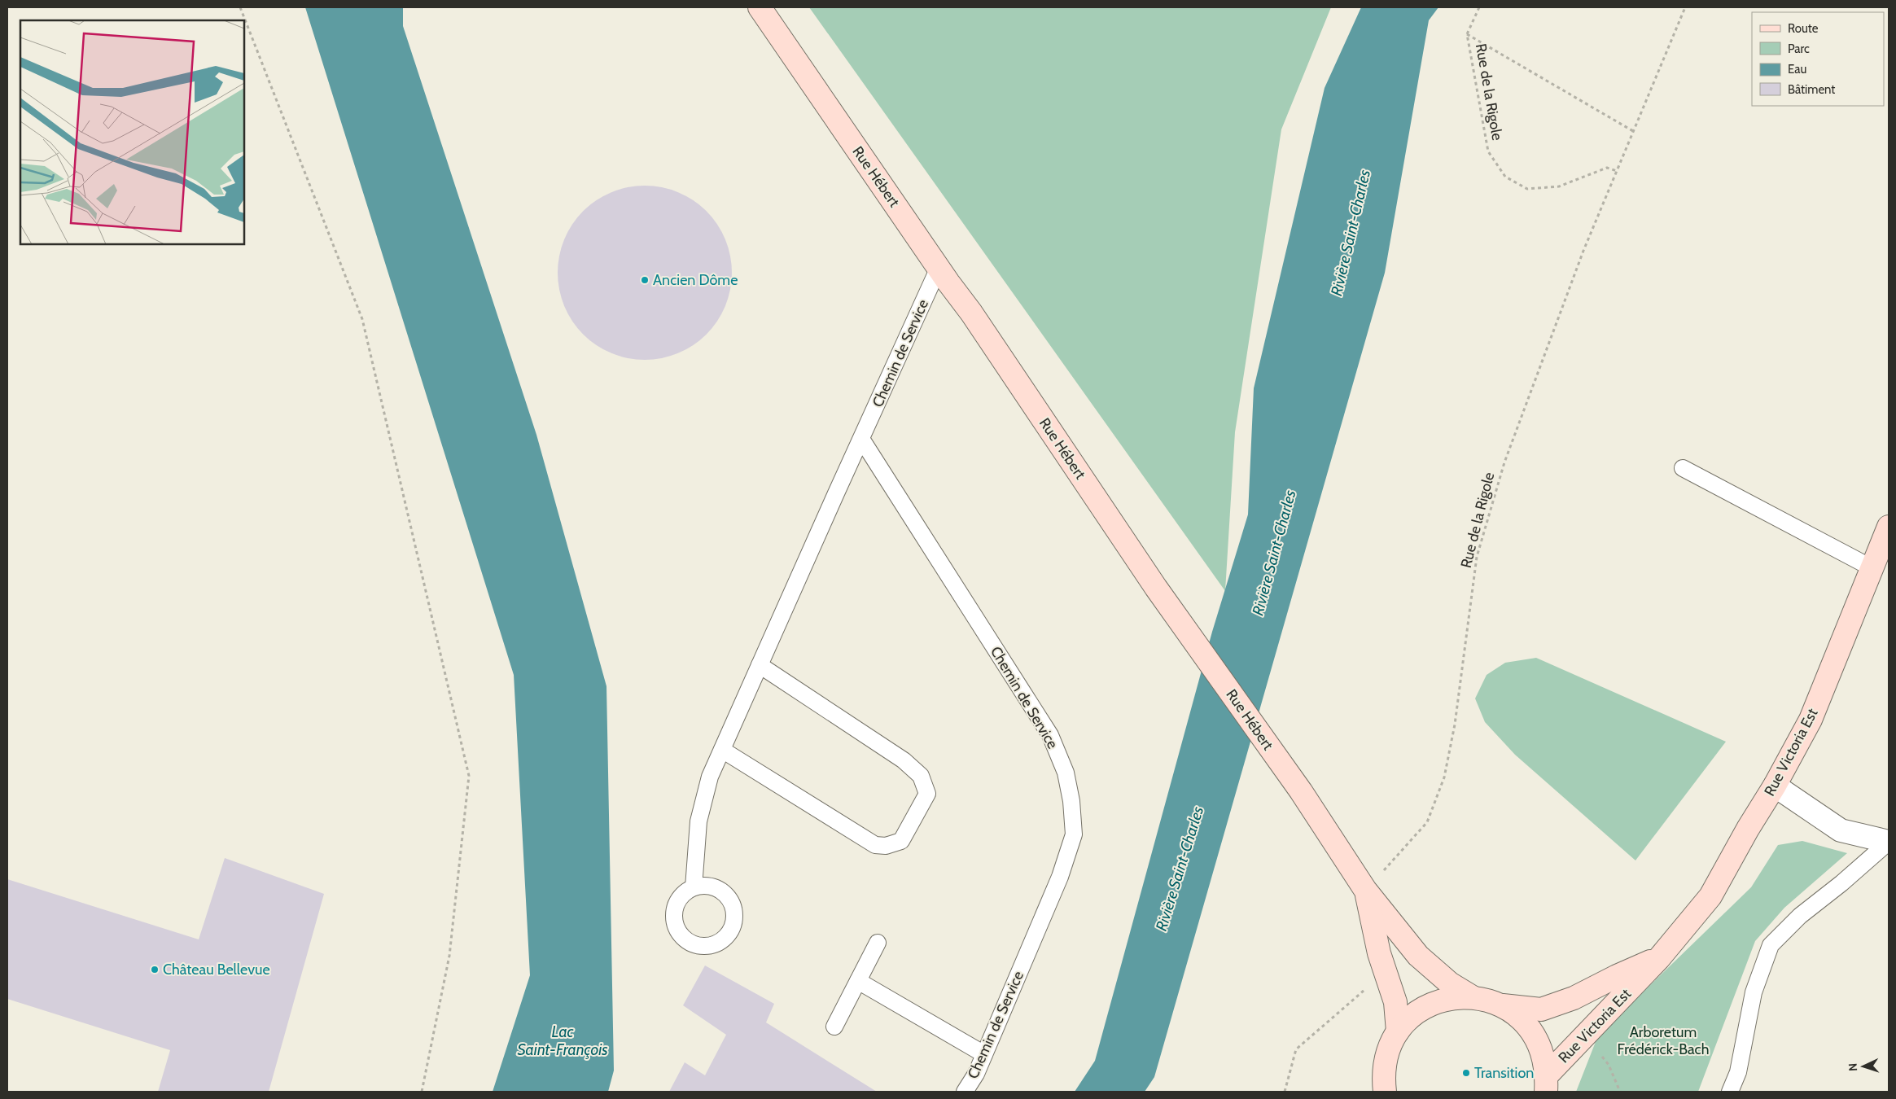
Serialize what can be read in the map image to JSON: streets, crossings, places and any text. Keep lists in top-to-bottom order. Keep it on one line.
{"streets":{"main road":["Rue Hébert","Rue Victoria Est"],"lane":["Chemin de Service"],"path":["Rue de la Rigole"]},"crossings":[["Rue de la Rigole","Rue Hébert"],["Rue Hébert","Chemin de Service"]],"water":["Rivière Saint-Charles","Lac Saint-François"],"parks":["Arboretum Frédérick-Bach"],"places":["Ancien Dôme","Château Bellevue","Transition"],"legend":["Route","Parc","Eau","Bâtiment"],"north":"left"}
